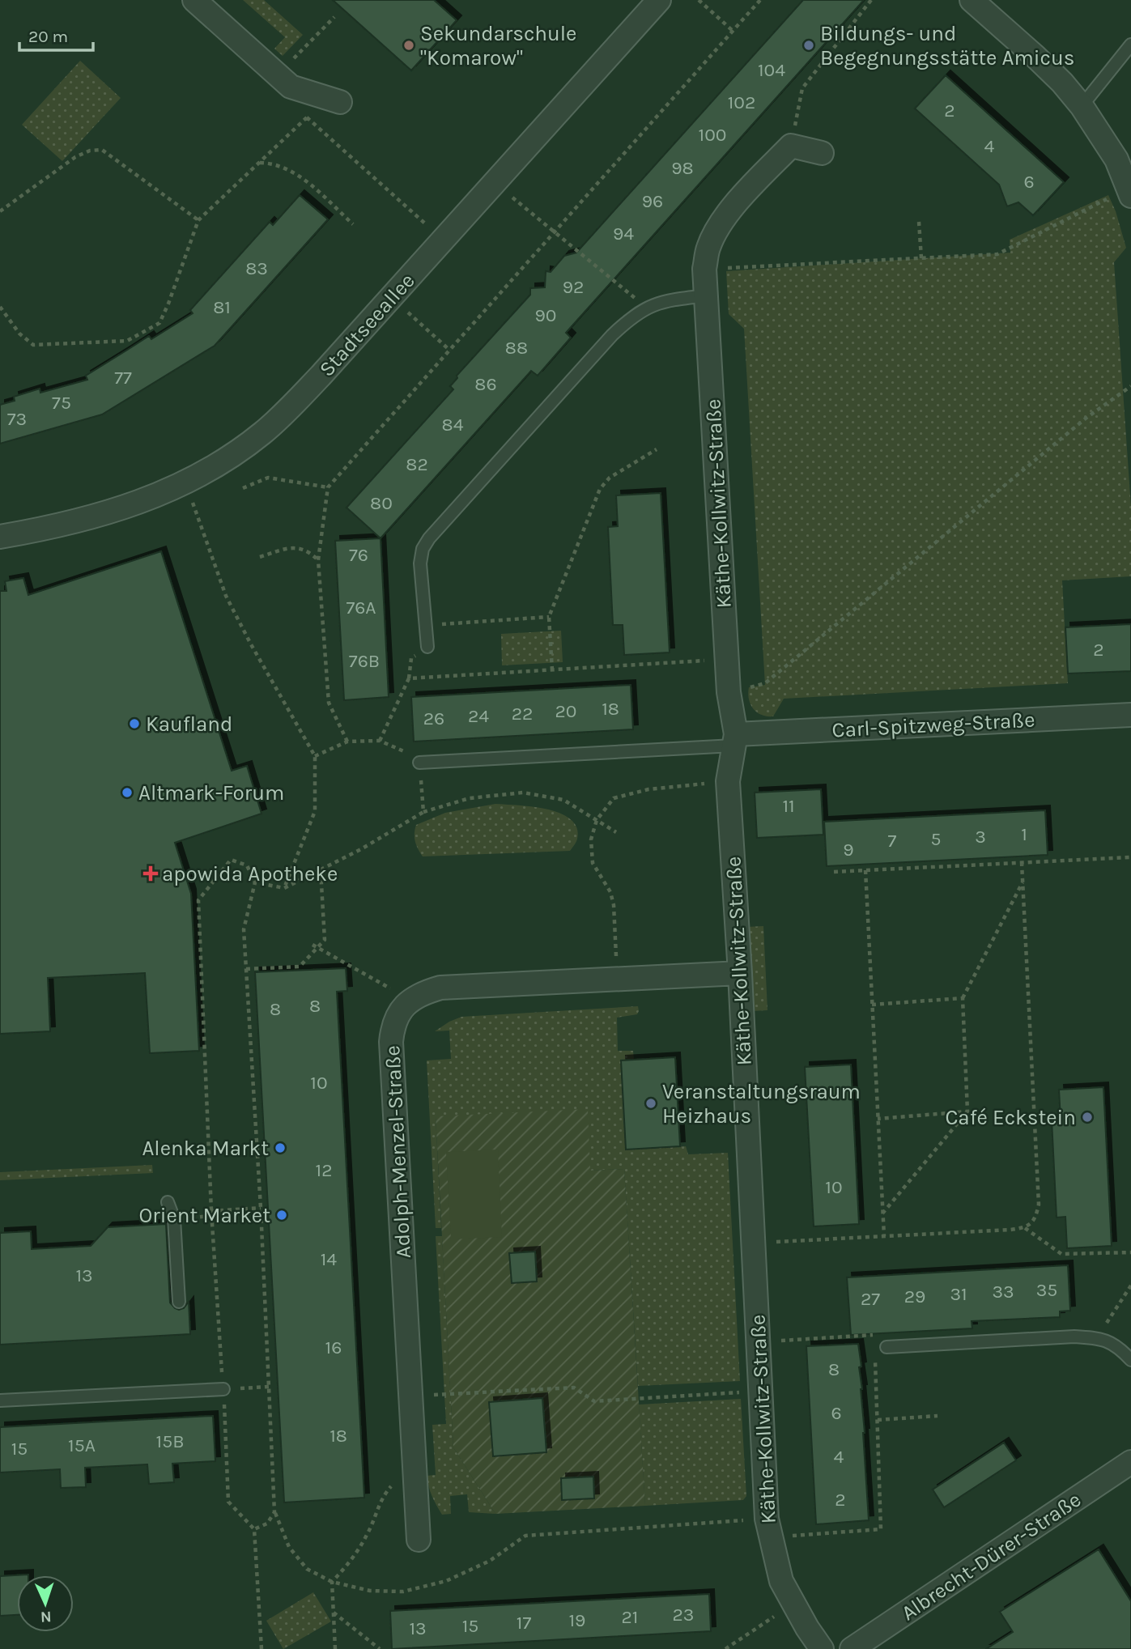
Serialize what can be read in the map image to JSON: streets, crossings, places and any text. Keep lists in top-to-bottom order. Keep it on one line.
{"streets":{"street":["Stadtseeallee","Käthe-Kollwitz-Straße","Carl-Spitzweg-Straße","Adolph-Menzel-Straße","Albrecht-Dürer-Straße"]},"crossings":[["Käthe-Kollwitz-Straße","Carl-Spitzweg-Straße"]],"places":{"other":["Sekundarschule \"Komarow\"","Bildungs- und Begegnungsstätte Amicus","Kaufland","Altmark-Forum","Veranstaltungsraum Heizhaus","Café Eckstein","Alenka Markt","Orient Market"],"health":["apowida Apotheke"]},"house_numbers":["104","102","2","100","4","98","6","96","94","83","92","81","90","88","77","86","75","73","84","82","80","76","76A","2","76B","18","20","22","24","26","11","1","3","5","7","9","8","8","10","12","10","14","13","35","33","31","29","27","16","8","6","18","15B","15A","15","4","2","23","21","19","17","15","13"],"scale_bar":"20 m","north":"bottom"}
